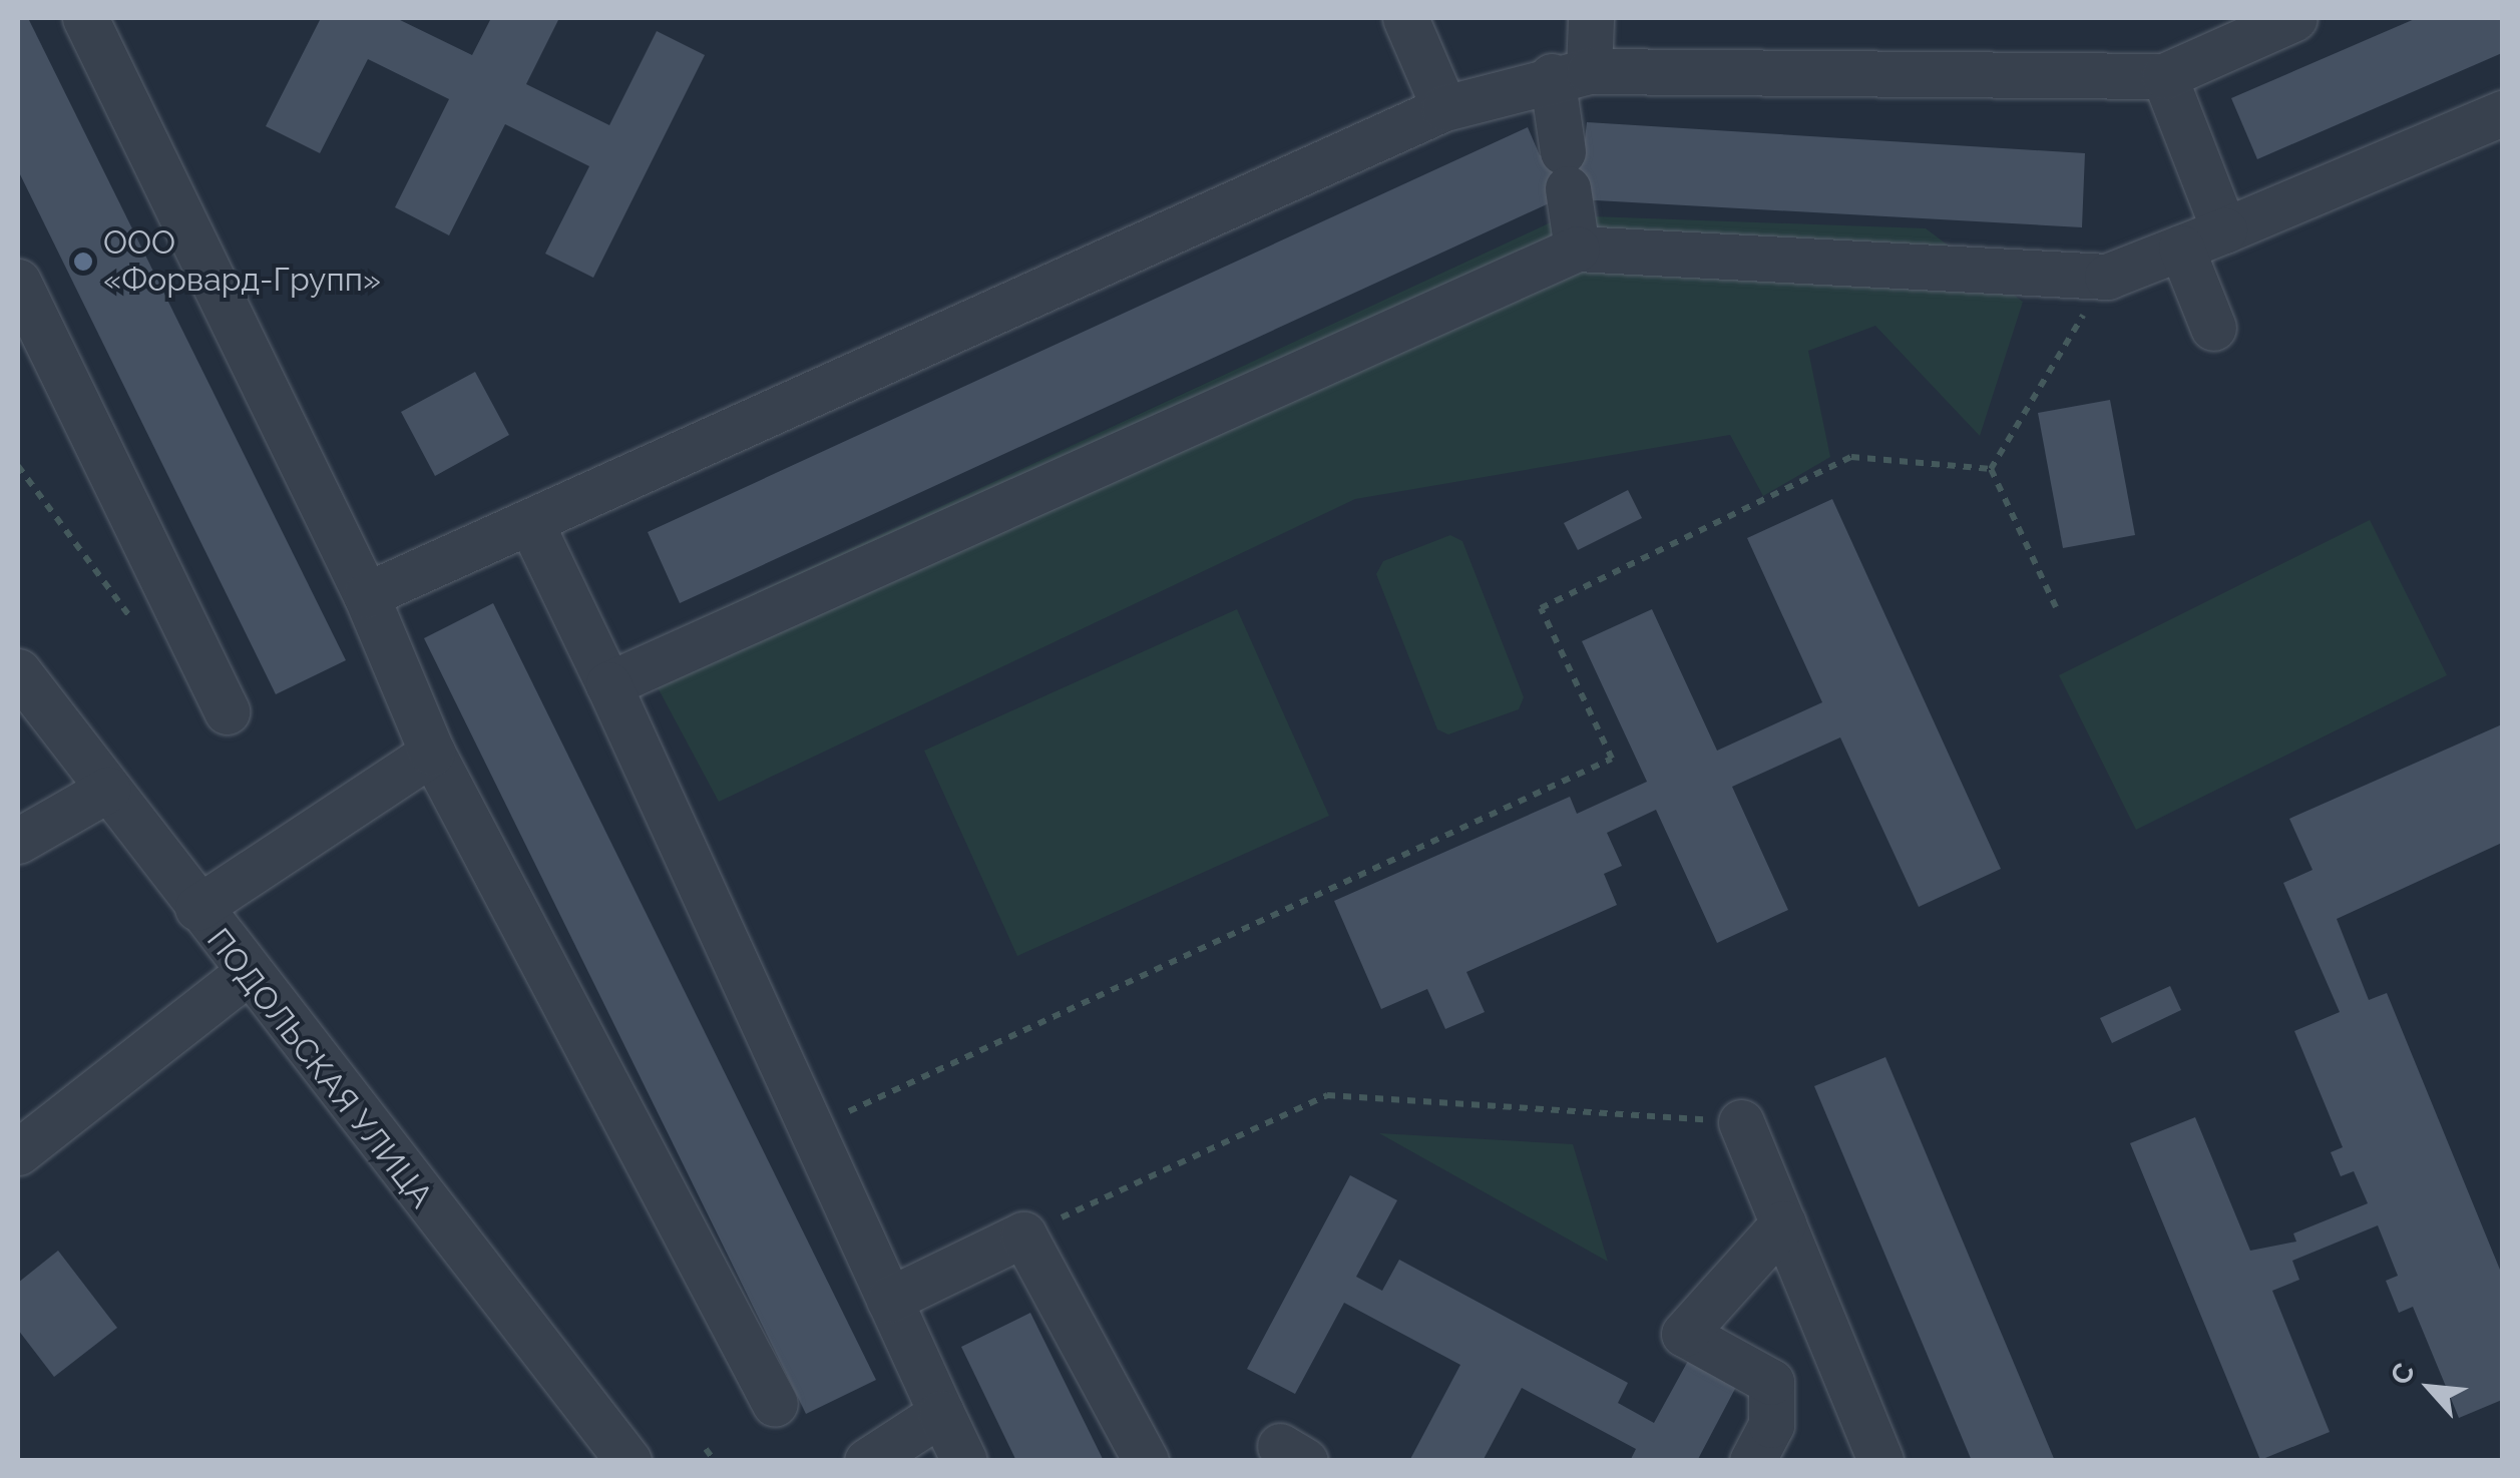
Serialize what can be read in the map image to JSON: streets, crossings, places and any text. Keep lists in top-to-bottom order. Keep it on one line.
{"streets":{"street":["ПОДОЛЬСКАЯ УЛИЦА"]},"places":["ООО «Форвард-Групп»"],"north":"top left"}
